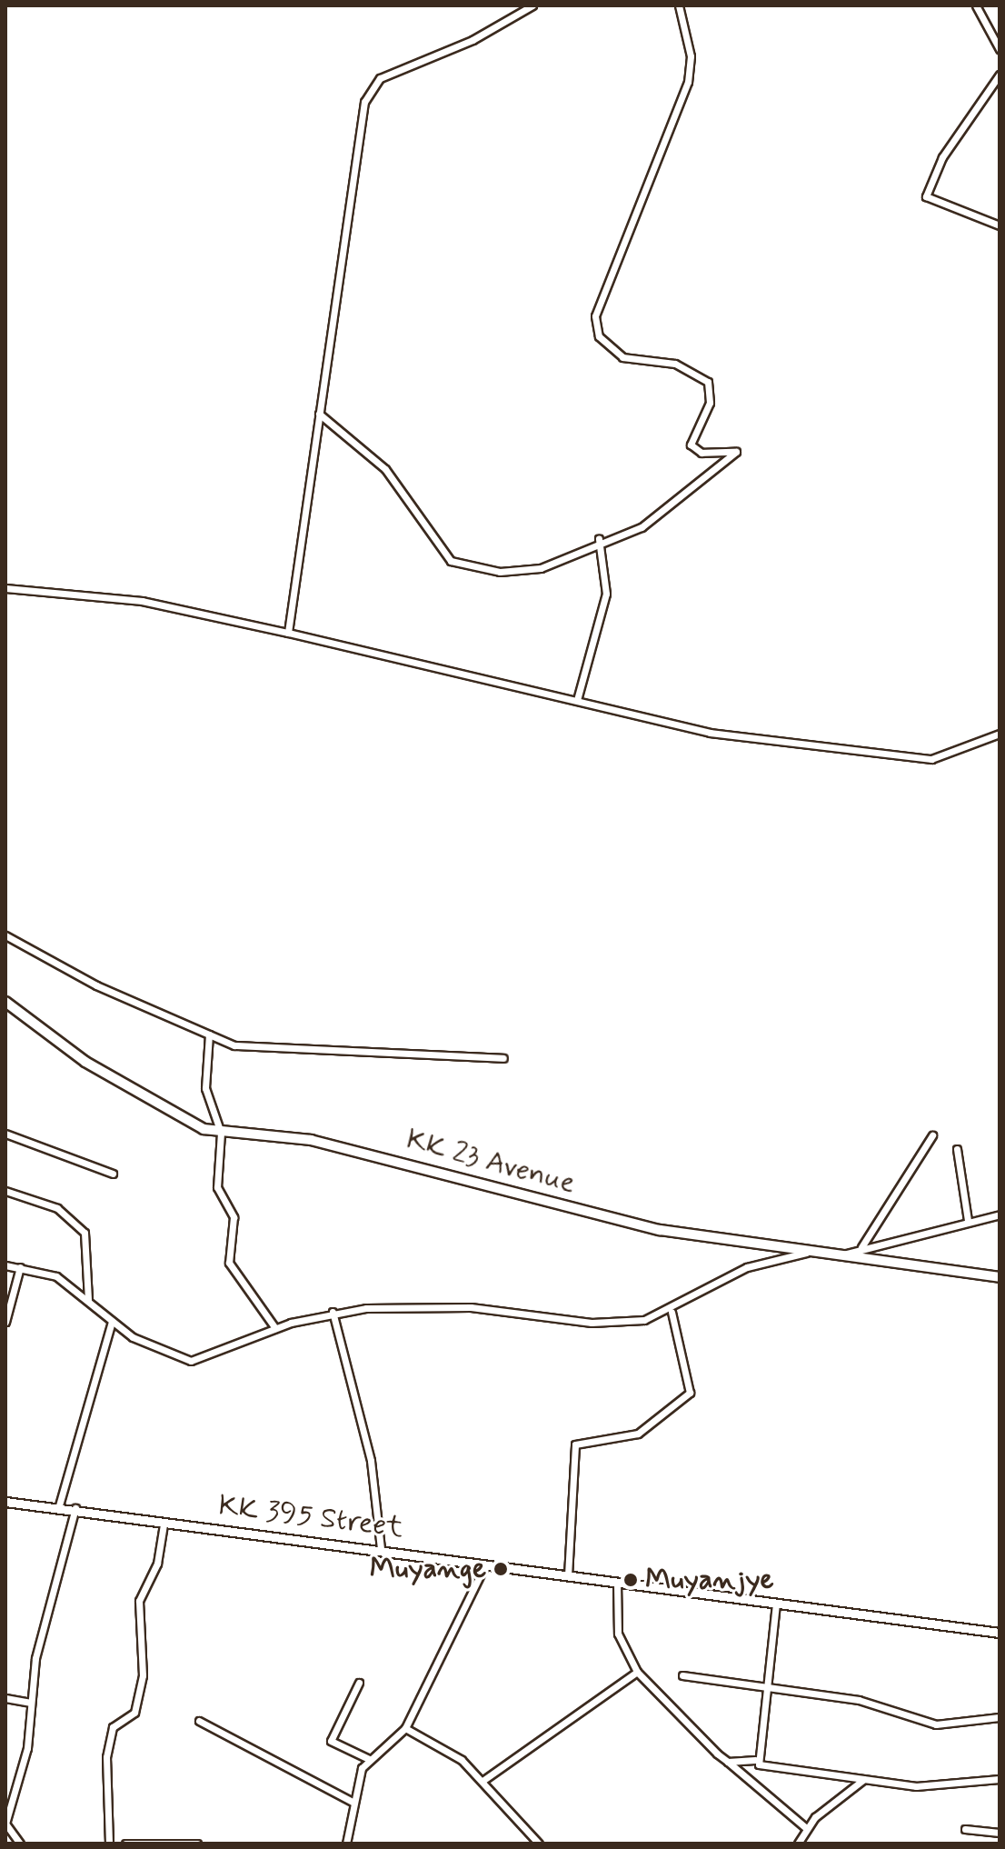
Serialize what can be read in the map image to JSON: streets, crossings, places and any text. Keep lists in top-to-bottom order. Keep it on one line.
{"streets":{"main road":["KK 23 Avenue"],"street":["KK 395 Street"]},"places":["Muyange","Muyanjye"]}
